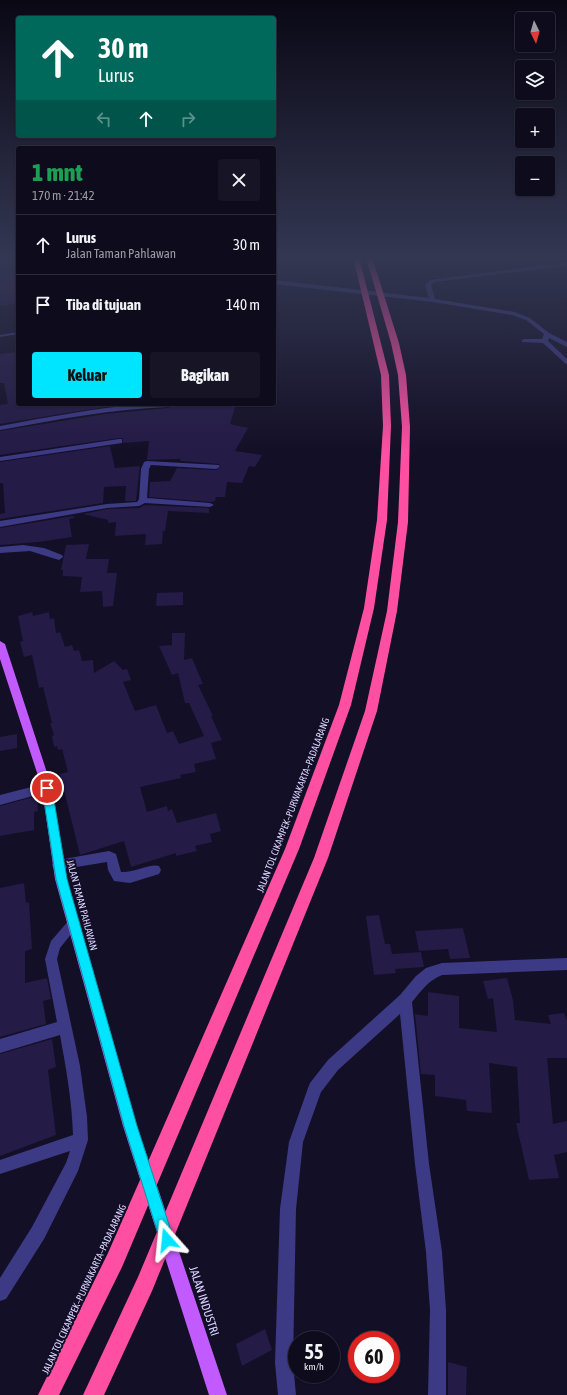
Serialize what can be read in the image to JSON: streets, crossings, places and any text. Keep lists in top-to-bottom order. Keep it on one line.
{"streets":{"highway":["JALAN TOL CIKAMPEK–PURWAKARTA–PADALARANG"],"main road":["JALAN TAMAN PAHLAWAN","JALAN INDUSTRI"]},"crossings":[["JALAN TAMAN PAHLAWAN","JALAN INDUSTRI"]],"north":"bottom","page":{"map_buttons":["+","−"],"turn":["30 m","Lurus"],"heading":["1 mnt","170 m · 21:42"],"list":[{"name":"Lurus","note":"Jalan Taman Pahlawan","value":"30 m"},{"name":"Tiba di tujuan","value":"140 m"}],"buttons":["Keluar","Bagikan"],"speed":"55 km/h","limit":"60"}}
